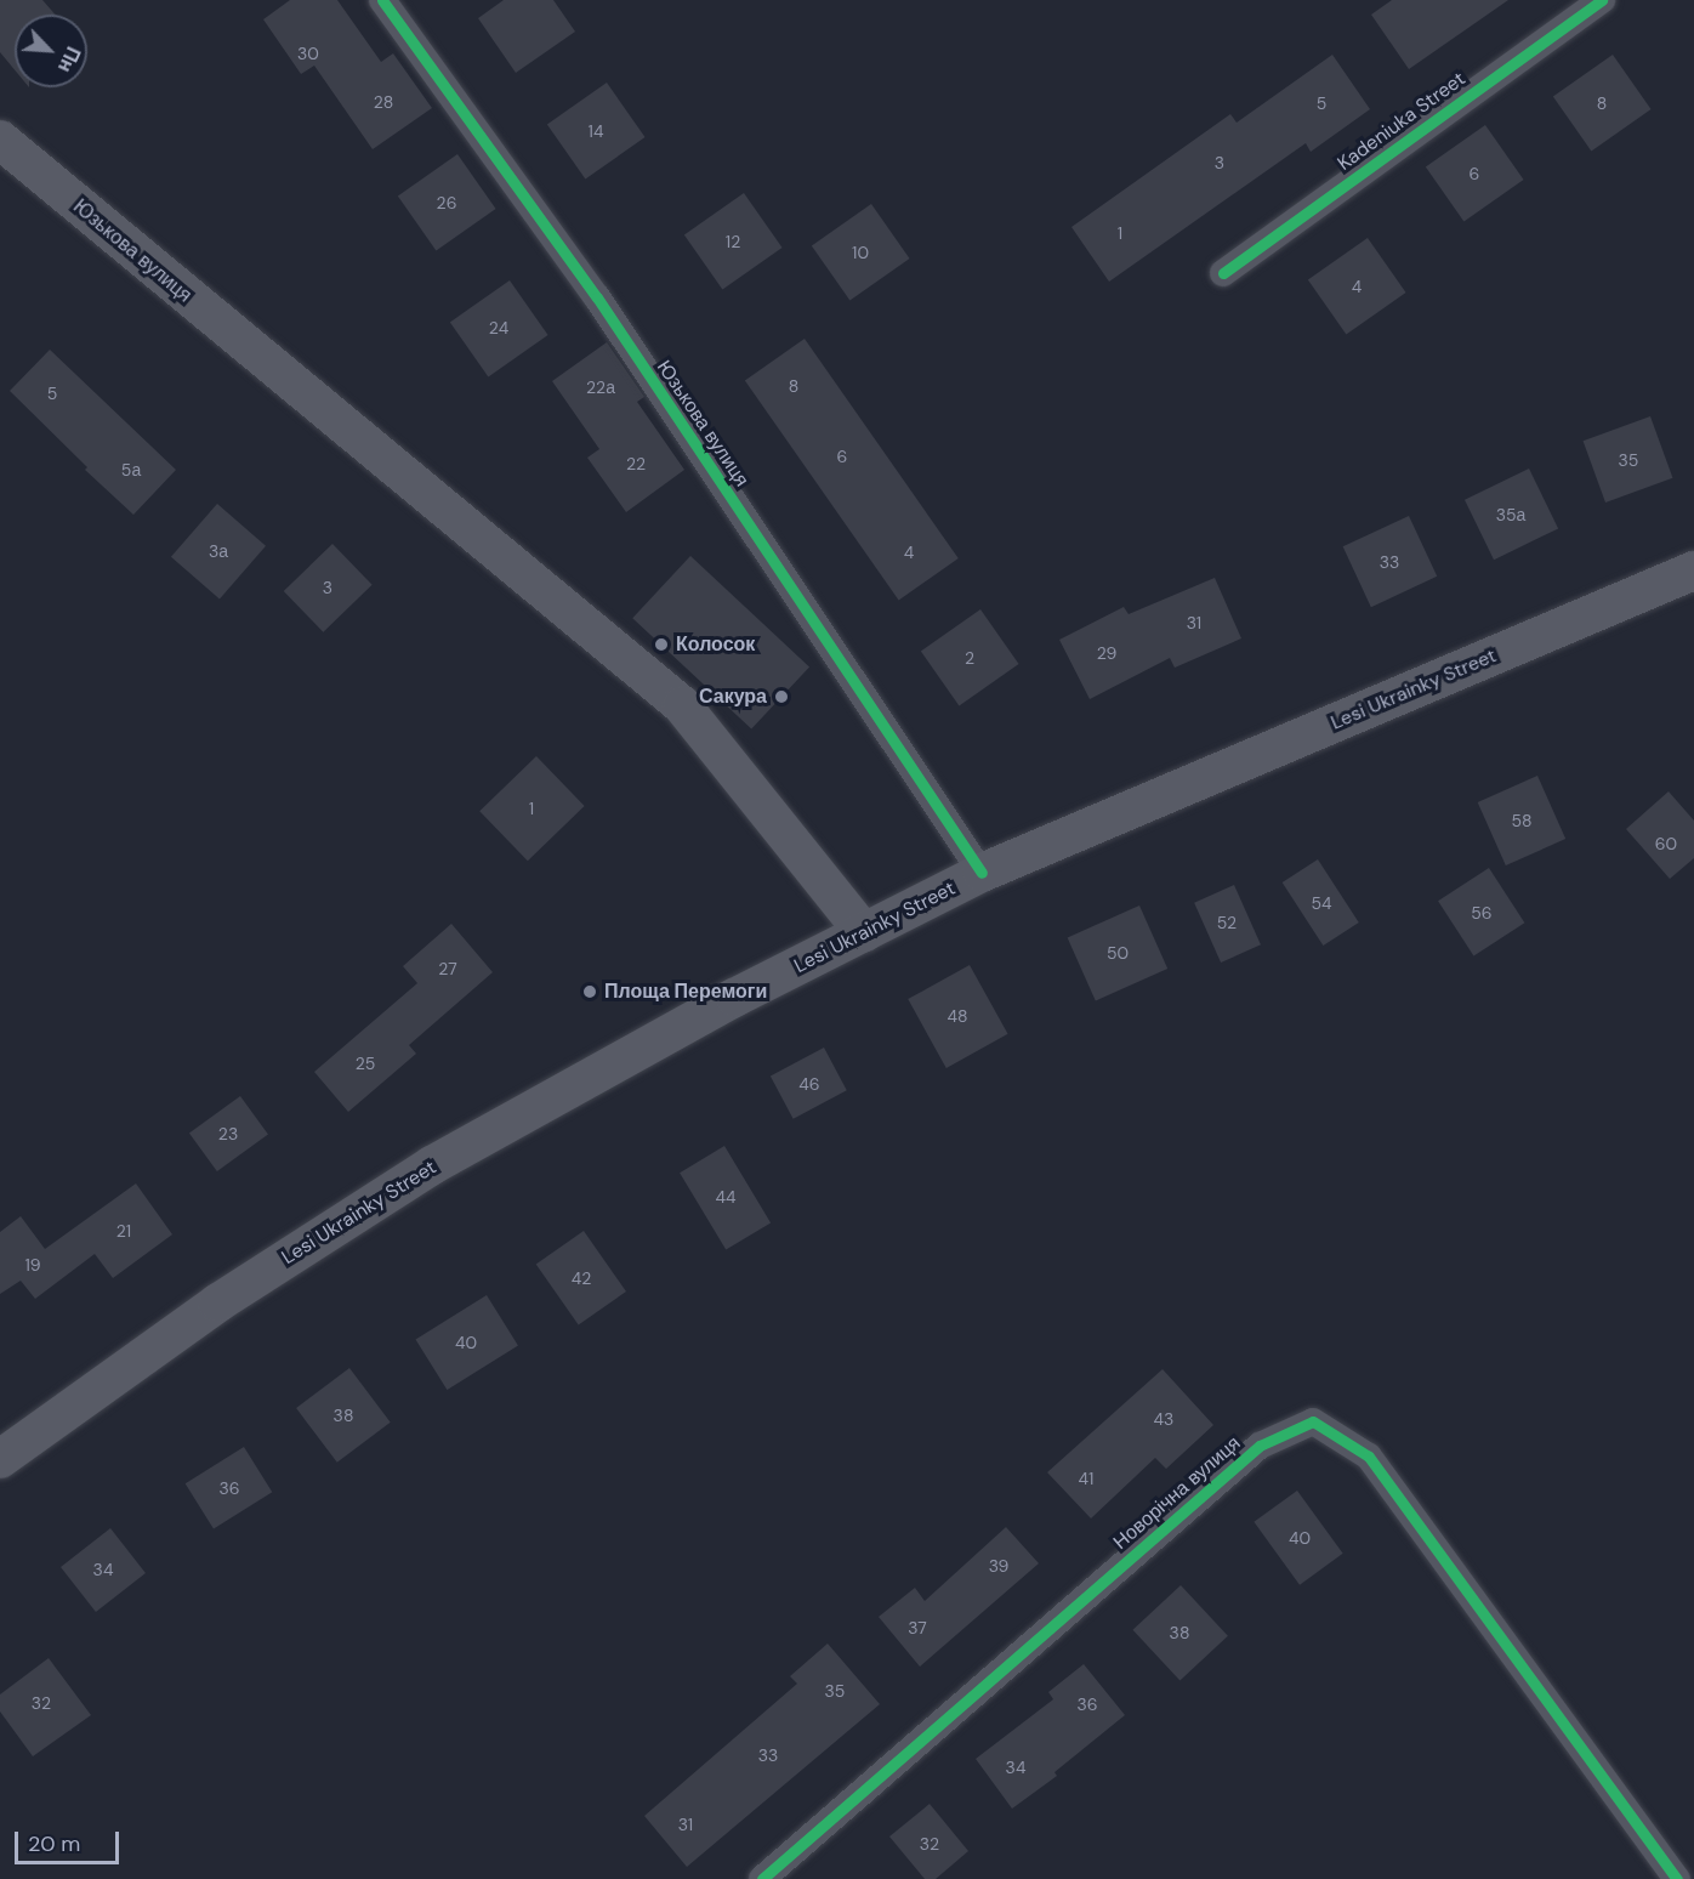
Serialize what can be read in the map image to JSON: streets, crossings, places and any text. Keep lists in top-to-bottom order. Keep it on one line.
{"streets":{"main road":["Юзькова вулиця","Lesi Ukrainky Street"],"street":["Kadeniuka Street","Новорічна вулиця"]},"crossings":[["Юзькова вулиця","Lesi Ukrainky Street"]],"places":["Колосок","Сакура","Площа Перемоги"],"house_numbers":["30","28","5","8","14","3","6","26","1","12","10","4","24","8","22а","5","6","35","22","5а","35а","3а","4","33","3","31","29","2","1","58","60","54","56","52","50","27","48","25","46","23","44","21","19","42","40","38","43","41","36","40","39","34","37","38","35","32","36","33","34","31","32"],"scale_bar":"20 m","north":"bottom right"}
